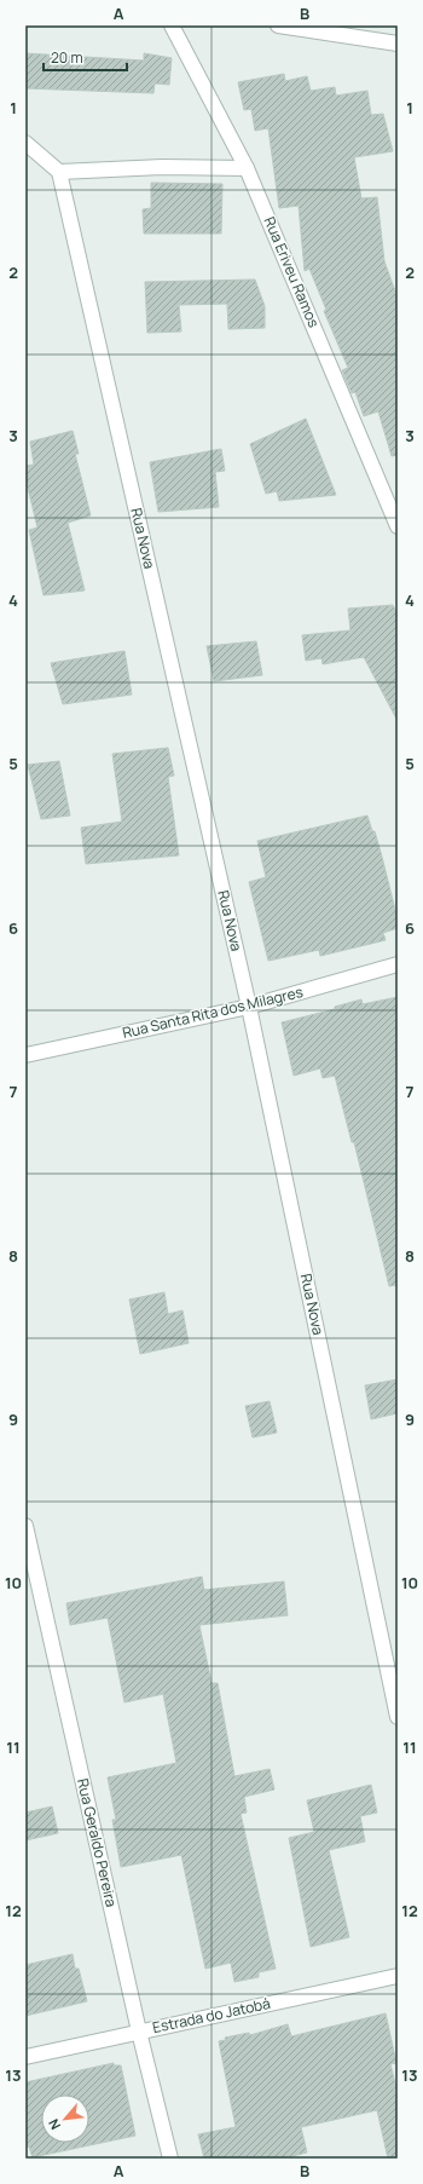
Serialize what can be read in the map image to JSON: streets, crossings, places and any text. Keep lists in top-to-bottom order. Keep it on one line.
{"streets":{"street":["Rua Eriveu Ramos","Rua Nova","Rua Santa Rita dos Milagres","Rua Geraldo Pereira","Estrada do Jatobá"]},"crossings":[["Rua Nova","Rua Santa Rita dos Milagres"],["Rua Geraldo Pereira","Estrada do Jatobá"]],"scale_bar":"20 m","north":"bottom left","grid":{"columns":["A","B"],"rows":["1","2","3","4","5","6","7","8","9","10","11","12","13"]}}
